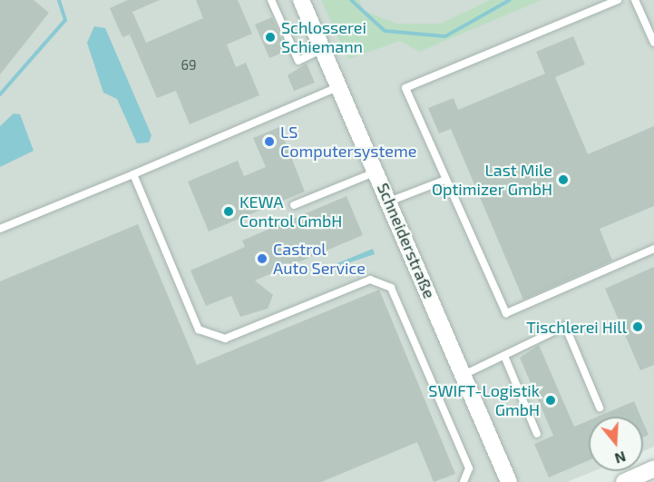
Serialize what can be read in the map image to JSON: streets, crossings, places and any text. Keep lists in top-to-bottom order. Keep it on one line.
{"streets":{"main road":["Schneiderstraße"]},"places":["Schlosserei Schiemann","LS Computersysteme","Last Mile Optimizer GmbH","KEWA Control GmbH","Castrol Auto Service","Tischlerei Hill","SWIFT-Logistik GmbH"],"house_numbers":["69"],"north":"bottom"}
